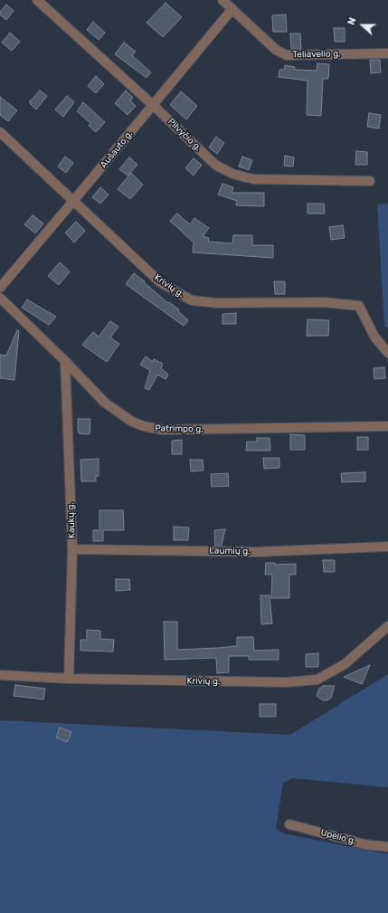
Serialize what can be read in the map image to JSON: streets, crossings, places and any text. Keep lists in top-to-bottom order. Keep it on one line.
{"streets":{"street":["Teliavelio g.","Pilvyčio g.","Aušauto g.","Krivių g.","Patrimpo g.","Kaukų g.","Laumių g.","Upelio g."]},"crossings":[["Teliavelio g.","Aušauto g."],["Pilvyčio g.","Aušauto g."],["Aušauto g.","Krivių g."],["Krivių g.","Kaukų g."],["Patrimpo g.","Kaukų g."],["Kaukų g.","Laumių g."]],"north":"left"}
